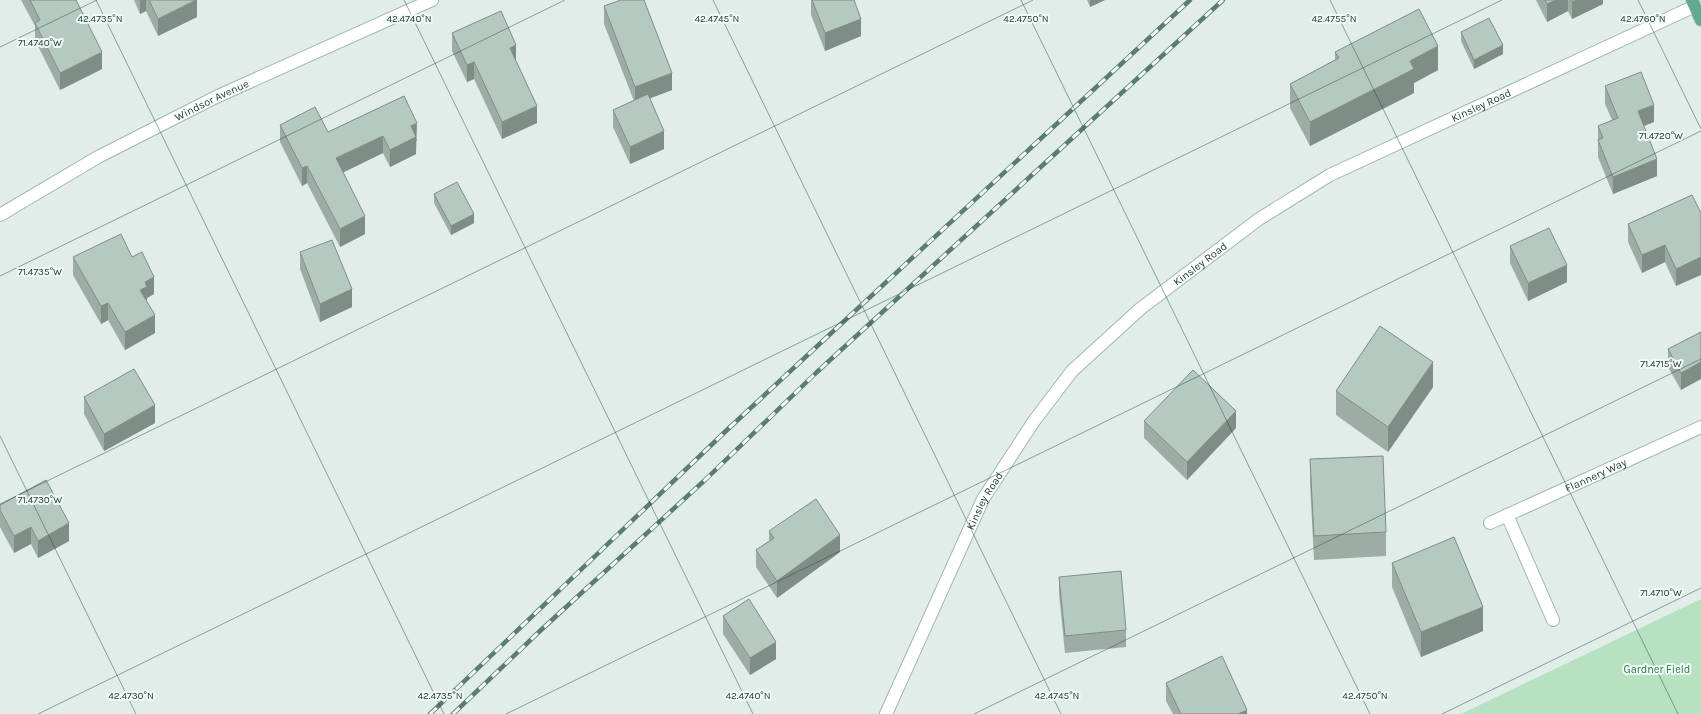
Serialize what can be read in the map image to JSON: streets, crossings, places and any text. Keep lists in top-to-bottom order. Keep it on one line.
{"streets":{"street":["Windsor Avenue","Kinsley Road","Flannery Way"]},"parks":["Gardner Field"],"coordinates":["42.4760°N","42.4735°N","42.4740°N","42.4745°N","42.4750°N","42.4755°N","71.4740°W","71.4720°W","71.4735°W","71.4715°W","71.4730°W","71.4710°W","42.4730°N"]}
